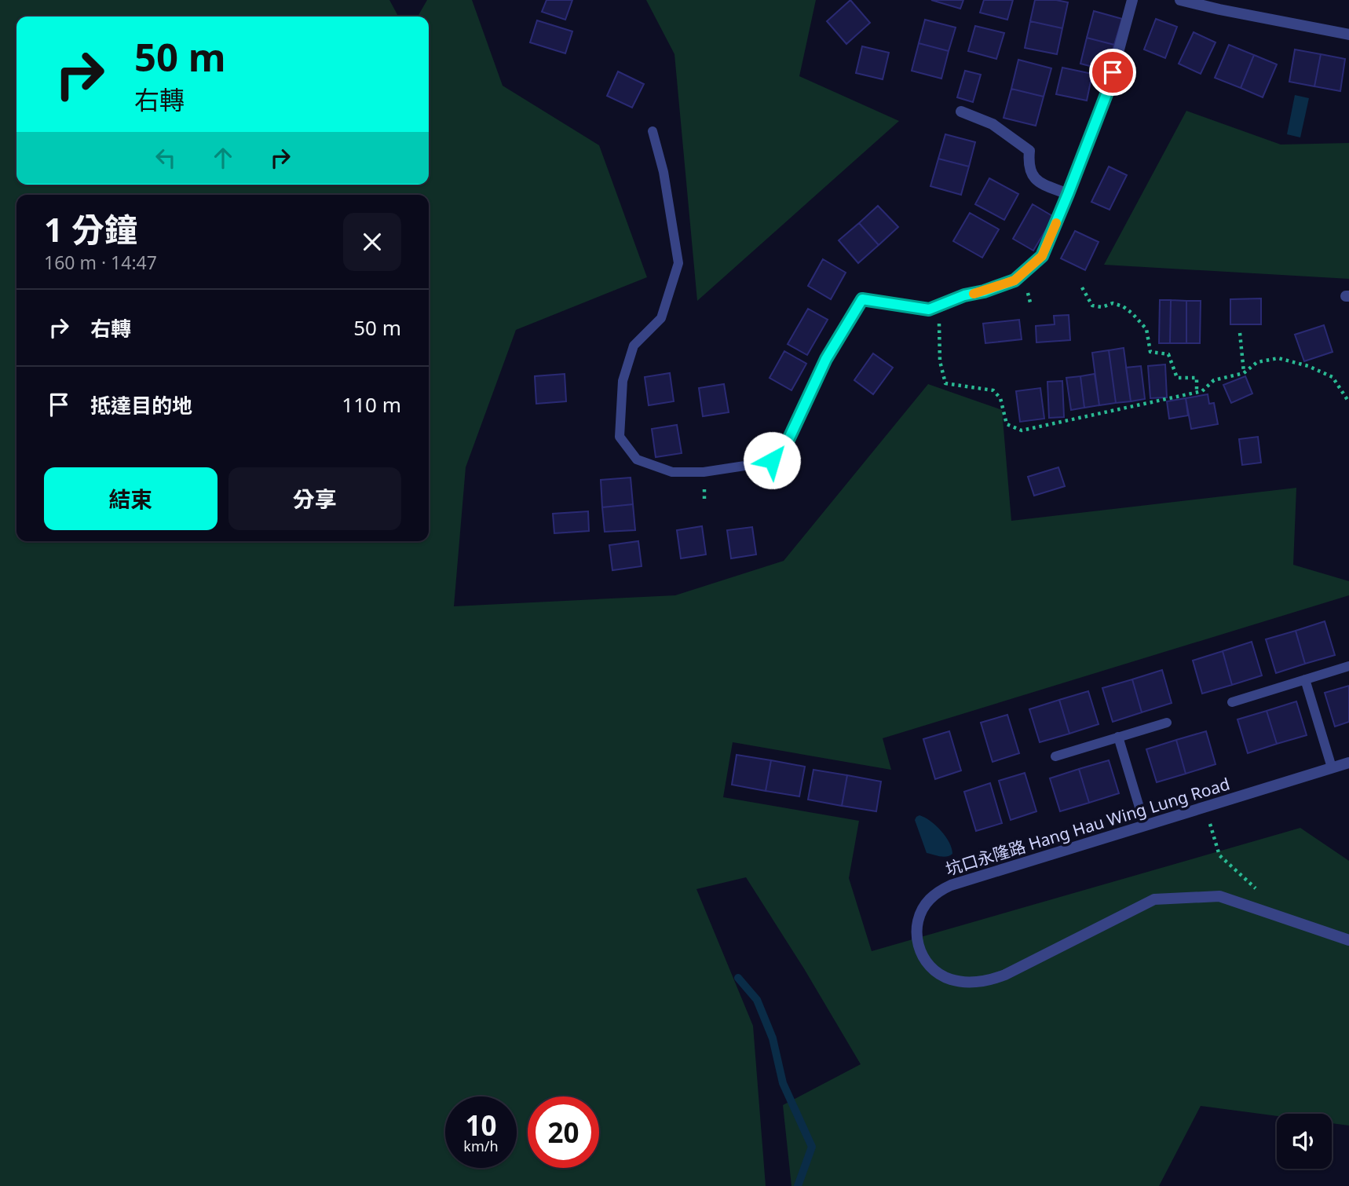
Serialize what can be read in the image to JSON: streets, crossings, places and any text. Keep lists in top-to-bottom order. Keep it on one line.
{"streets":{"street":["坑口永隆路 Hang Hau Wing Lung Road"]},"page":{"turn":["50 m","右轉"],"heading":["1 分鐘","160 m · 14:47"],"list":[{"name":"右轉","value":"50 m"},{"name":"抵達目的地","value":"110 m"}],"buttons":["結束","分享"],"speed":"10 km/h","limit":"20"}}
